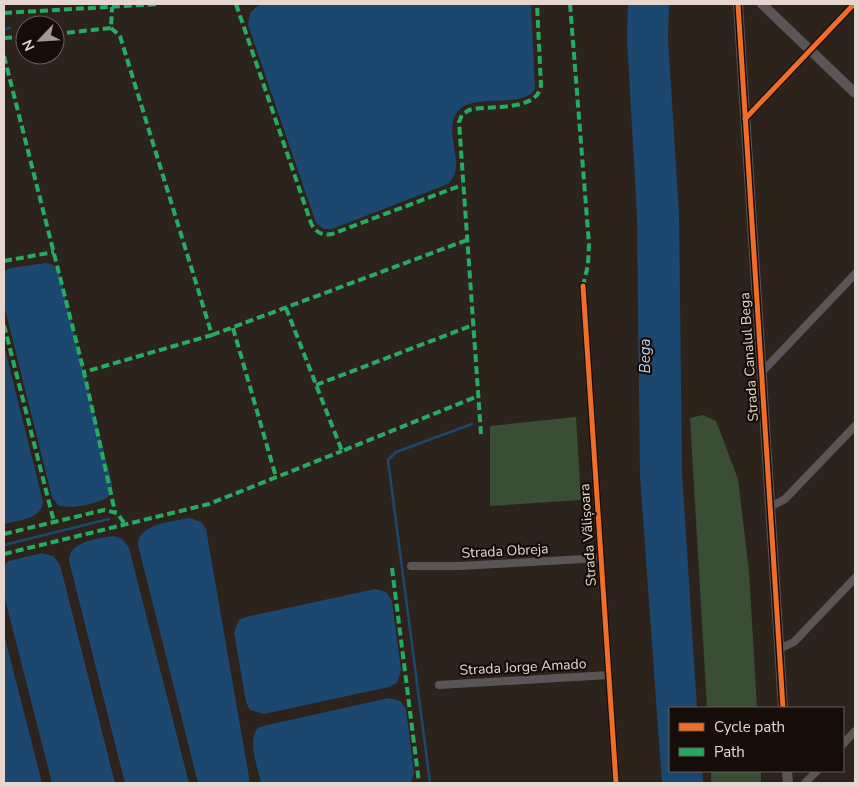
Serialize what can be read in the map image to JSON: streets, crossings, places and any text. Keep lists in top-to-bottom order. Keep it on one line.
{"streets":{"street":["Strada Canalul Bega","Strada Vălișoara","Strada Obreja","Strada Jorge Amado"]},"crossings":[["Strada Vălișoara","Strada Obreja"],["Strada Vălișoara","Strada Jorge Amado"]],"water":["Bega"],"legend":["Cycle path","Path"],"north":"bottom left"}
